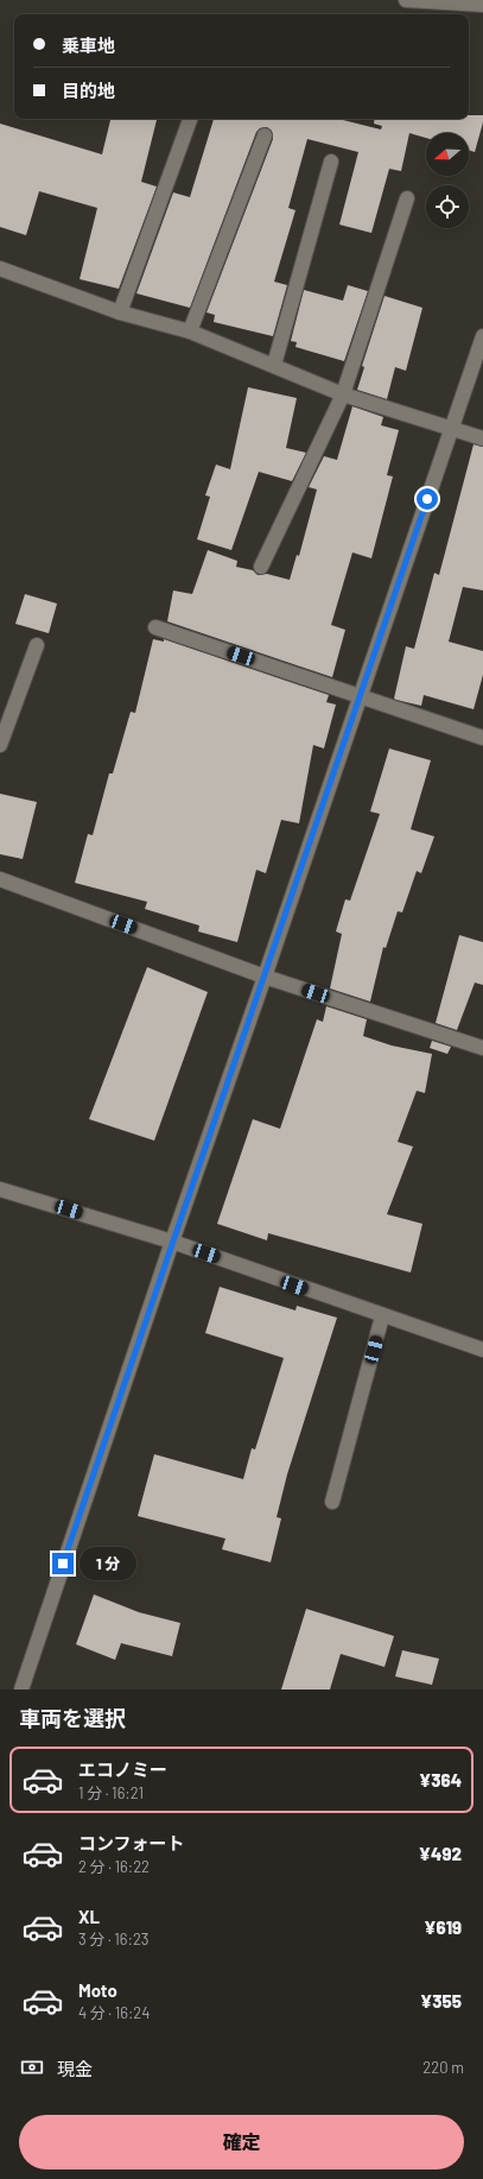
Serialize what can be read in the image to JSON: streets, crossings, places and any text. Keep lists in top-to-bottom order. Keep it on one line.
{"north":"left","page":{"banner":["乗車地","目的地"],"bubble":"1 分","heading":"車両を選択","list":[{"name":"エコノミー","note":"1 分 · 16:21","value":"¥364"},{"name":"コンフォート","note":"2 分 · 16:22","value":"¥492"},{"name":"XL","note":"3 分 · 16:23","value":"¥619"},{"name":"Moto","note":"4 分 · 16:24","value":"¥355"}],"pay":["現金","220 m"],"buttons":"確定"}}
